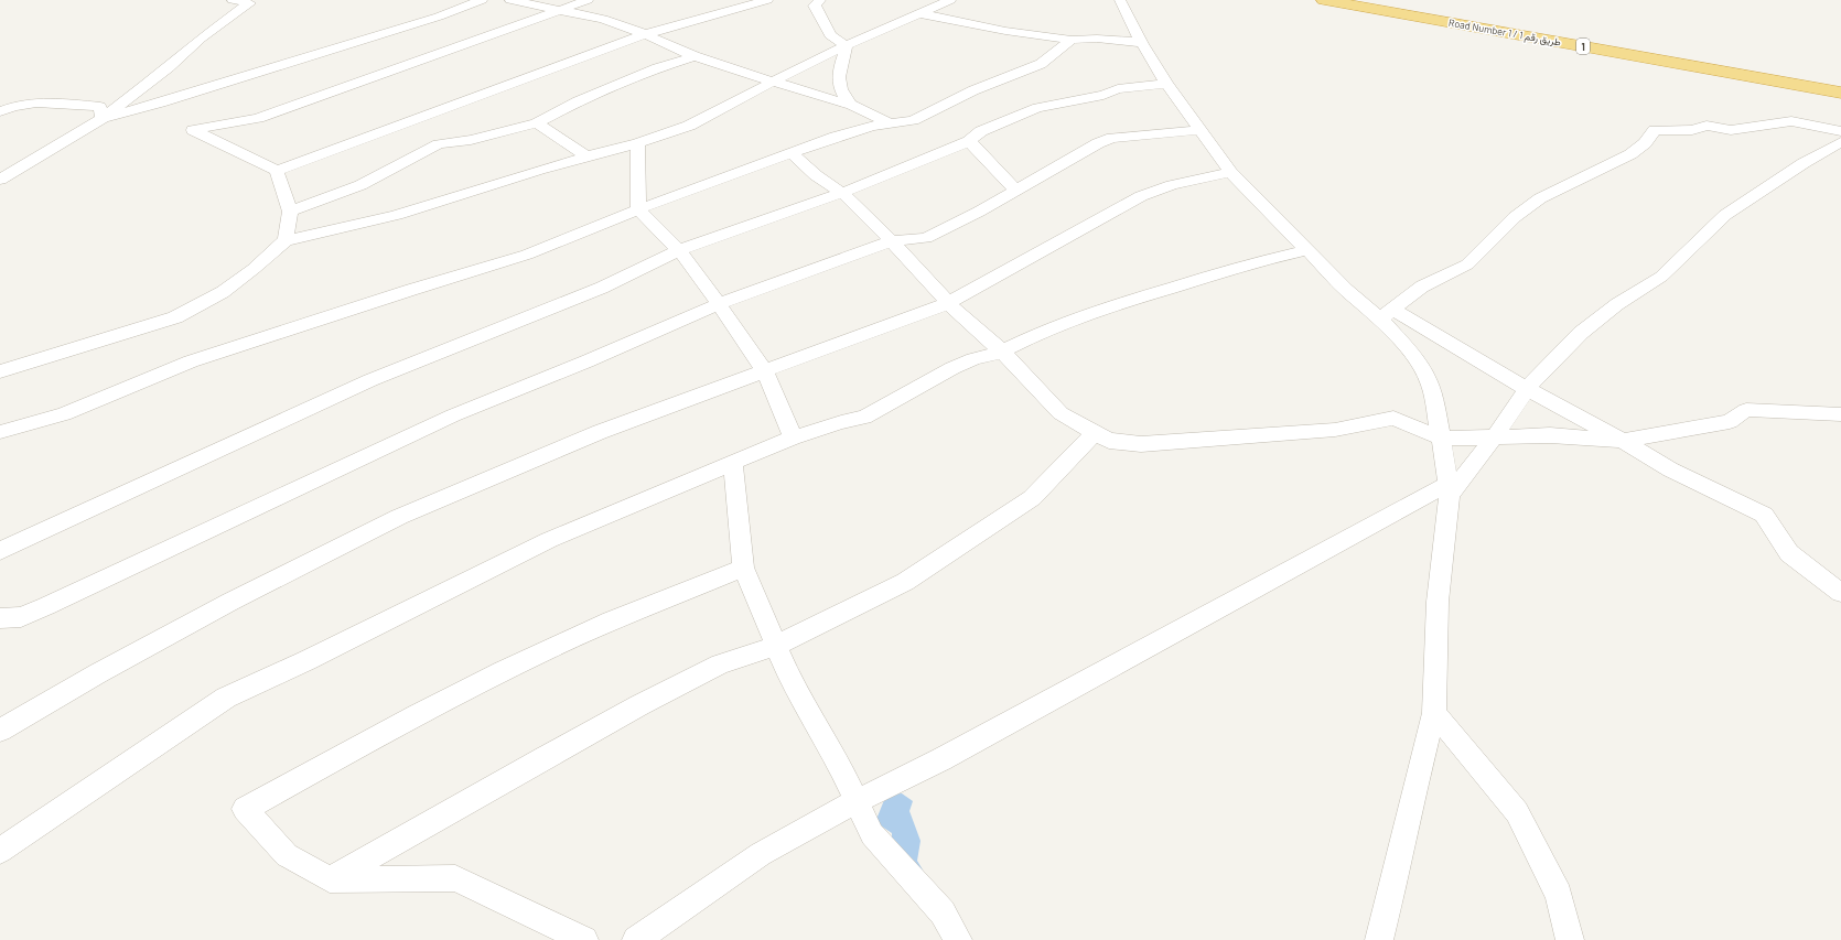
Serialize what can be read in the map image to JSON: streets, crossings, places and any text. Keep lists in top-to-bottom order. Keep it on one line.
{"streets":{"highway":["Road Number 1 / طريق رقم 1","1"]}}
